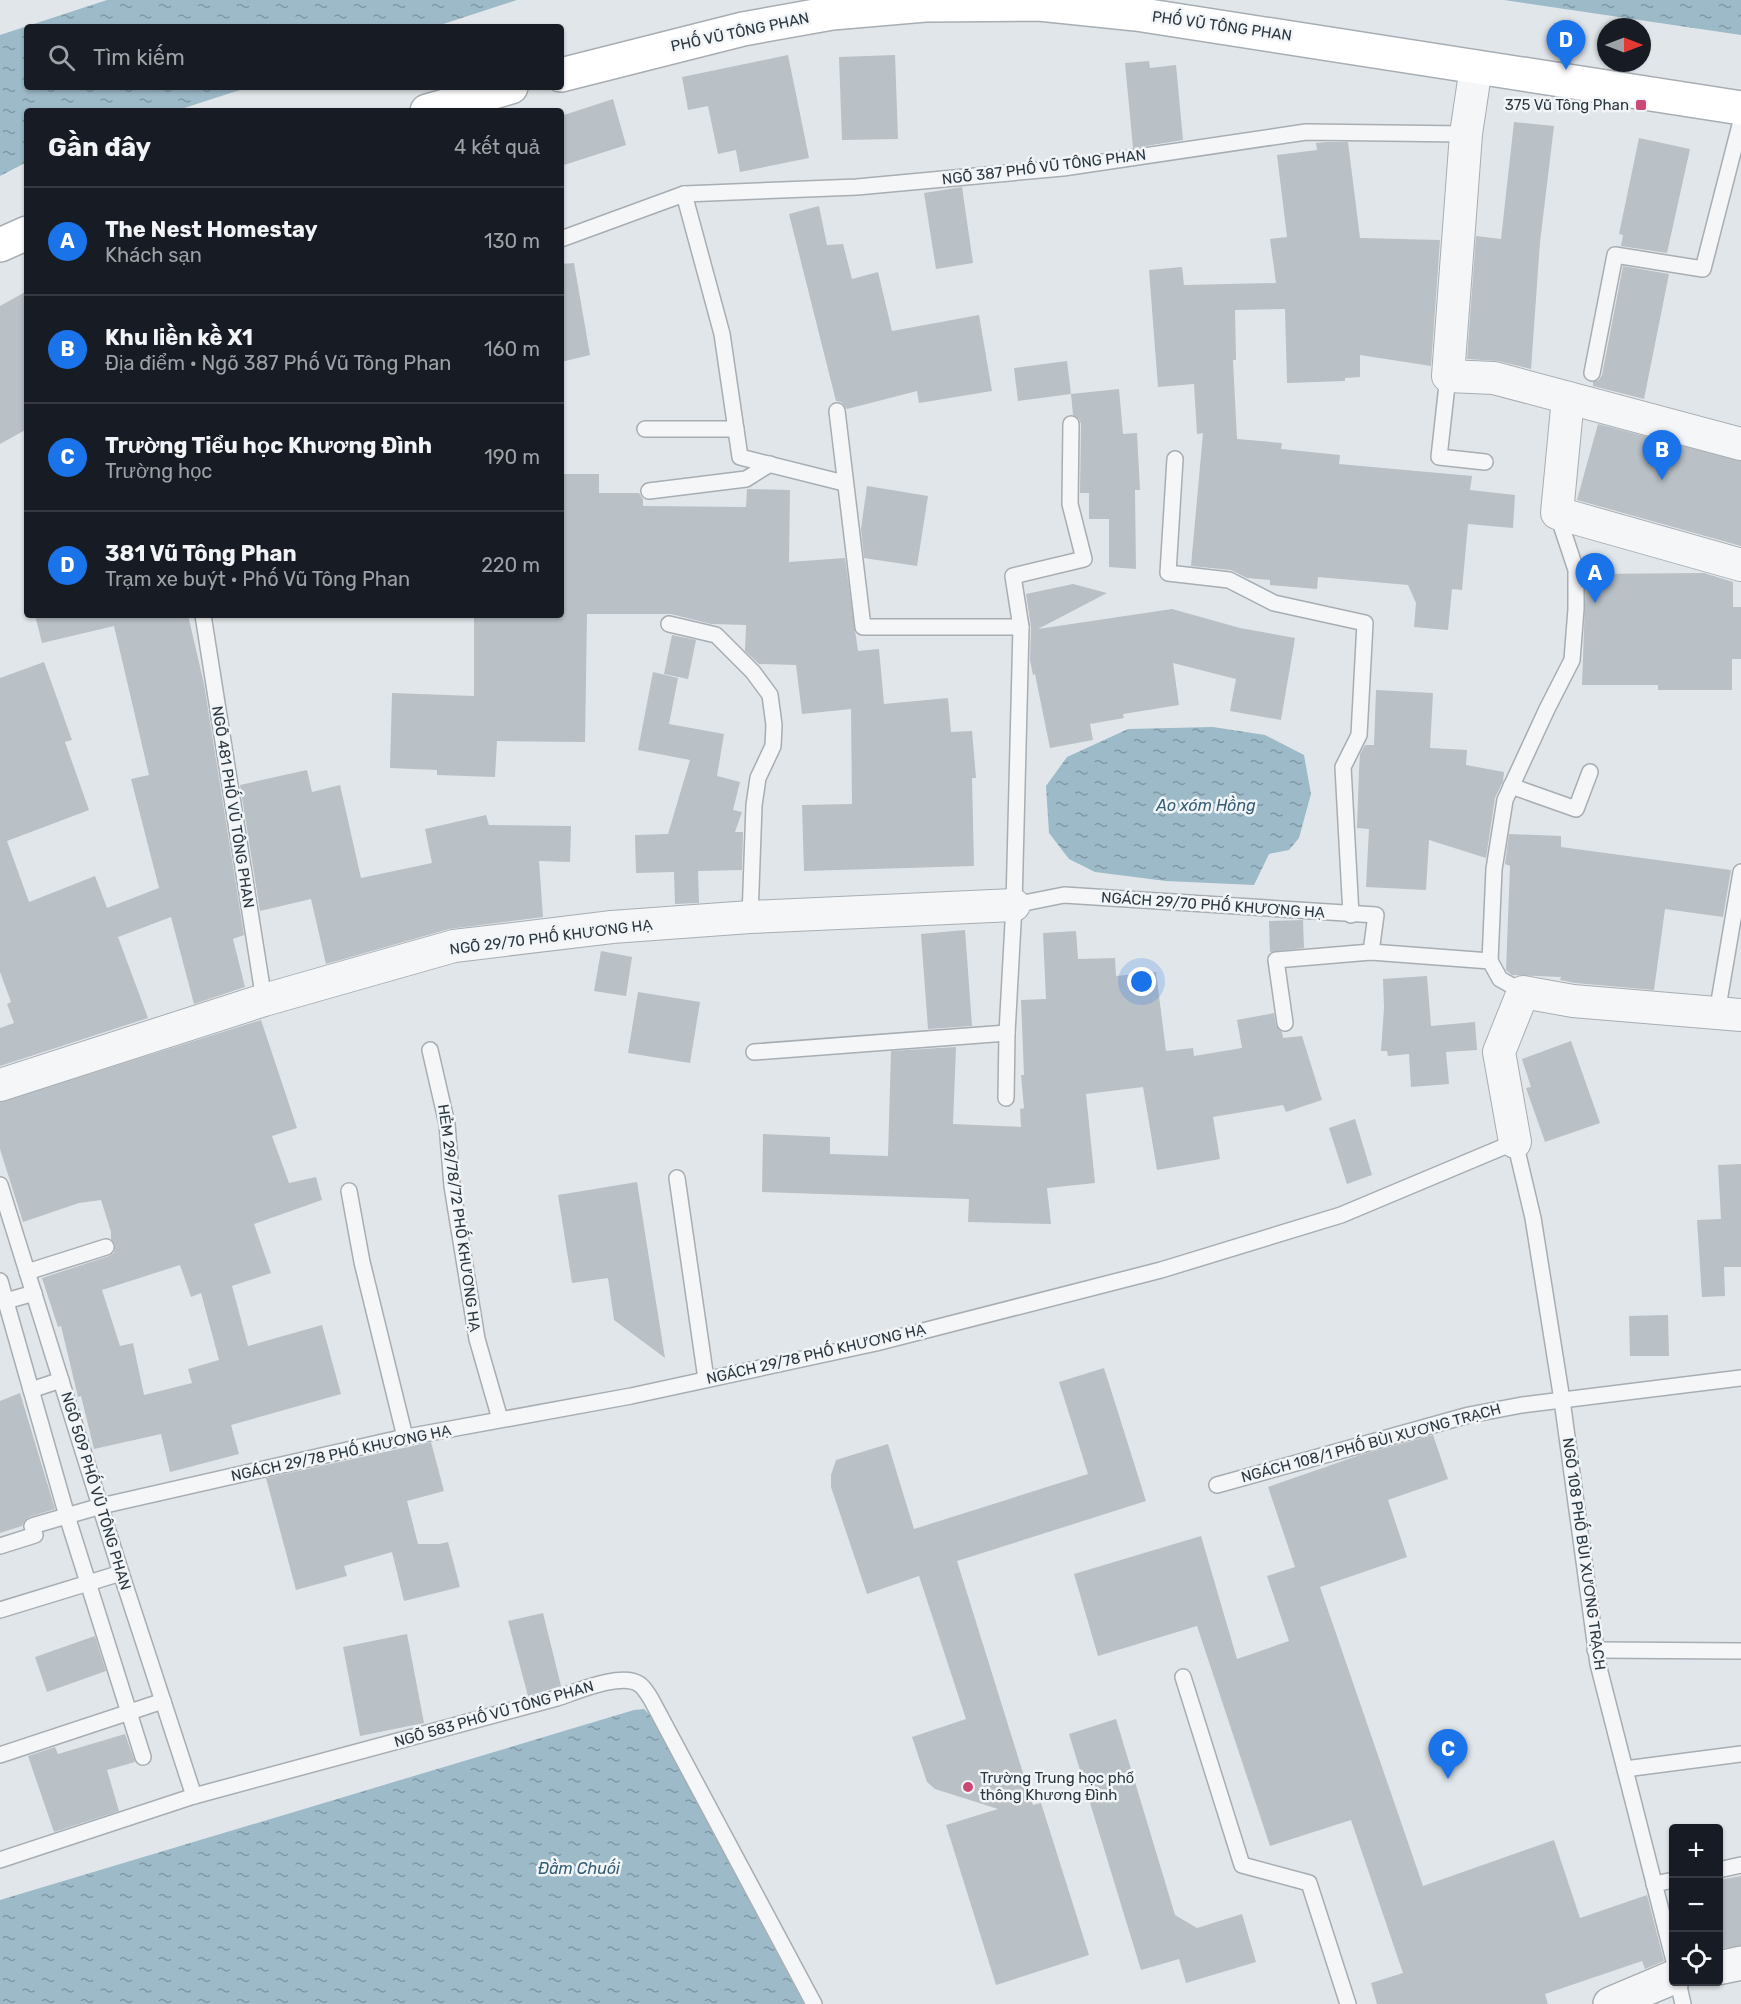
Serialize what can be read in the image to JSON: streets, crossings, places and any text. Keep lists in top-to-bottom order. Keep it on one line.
{"streets":{"main road":["PHỐ VŨ TÔNG PHAN"],"street":["NGÕ 29/70 PHỐ KHƯƠNG HẠ"],"lane":["NGÕ 387 PHỐ VŨ TÔNG PHAN","NGÕ 481 PHỐ VŨ TÔNG PHAN","NGÁCH 29/70 PHỐ KHƯƠNG HẠ","HẺM 29/78/72 PHỐ KHƯƠNG HẠ","NGÁCH 29/78 PHỐ KHƯƠNG HẠ","NGÁCH 108/1 PHỐ BÙI XƯƠNG TRẠCH","NGÕ 509 PHỐ VŨ TÔNG PHAN","NGÕ 108 PHỐ BÙI XƯƠNG TRẠCH","NGÕ 583 PHỐ VŨ TÔNG PHAN"]},"crossings":[["NGÕ 481 PHỐ VŨ TÔNG PHAN","NGÕ 29/70 PHỐ KHƯƠNG HẠ"],["NGÁCH 29/70 PHỐ KHƯƠNG HẠ","NGÕ 29/70 PHỐ KHƯƠNG HẠ"],["HẺM 29/78/72 PHỐ KHƯƠNG HẠ","NGÁCH 29/78 PHỐ KHƯƠNG HẠ"],["NGÁCH 29/78 PHỐ KHƯƠNG HẠ","NGÕ 509 PHỐ VŨ TÔNG PHAN"],["NGÁCH 29/78 PHỐ KHƯƠNG HẠ","NGÕ 108 PHỐ BÙI XƯƠNG TRẠCH"],["NGÁCH 108/1 PHỐ BÙI XƯƠNG TRẠCH","NGÕ 108 PHỐ BÙI XƯƠNG TRẠCH"],["NGÕ 509 PHỐ VŨ TÔNG PHAN","NGÕ 583 PHỐ VŨ TÔNG PHAN"]],"water":["Ao xóm Hồng","Đầm Chuối"],"places":{"transit":["375 Vũ Tông Phan"],"other":["Trường Trung học phổ thông Khương Đình"]},"north":"right","page":{"pins":["D","B","A","C"],"search":"Tìm kiếm","heading":["Gần đây","4 kết quả"],"list":[{"mark":"A","name":"The Nest Homestay","note":"Khách sạn","value":"130 m"},{"mark":"B","name":"Khu liền kề X1","note":"Địa điểm · Ngõ 387 Phố Vũ Tông Phan","value":"160 m"},{"mark":"C","name":"Trường Tiểu học Khương Đình","note":"Trường học","value":"190 m"},{"mark":"D","name":"381 Vũ Tông Phan","note":"Trạm xe buýt · Phố Vũ Tông Phan","value":"220 m"}],"map_buttons":["+","−"]}}
